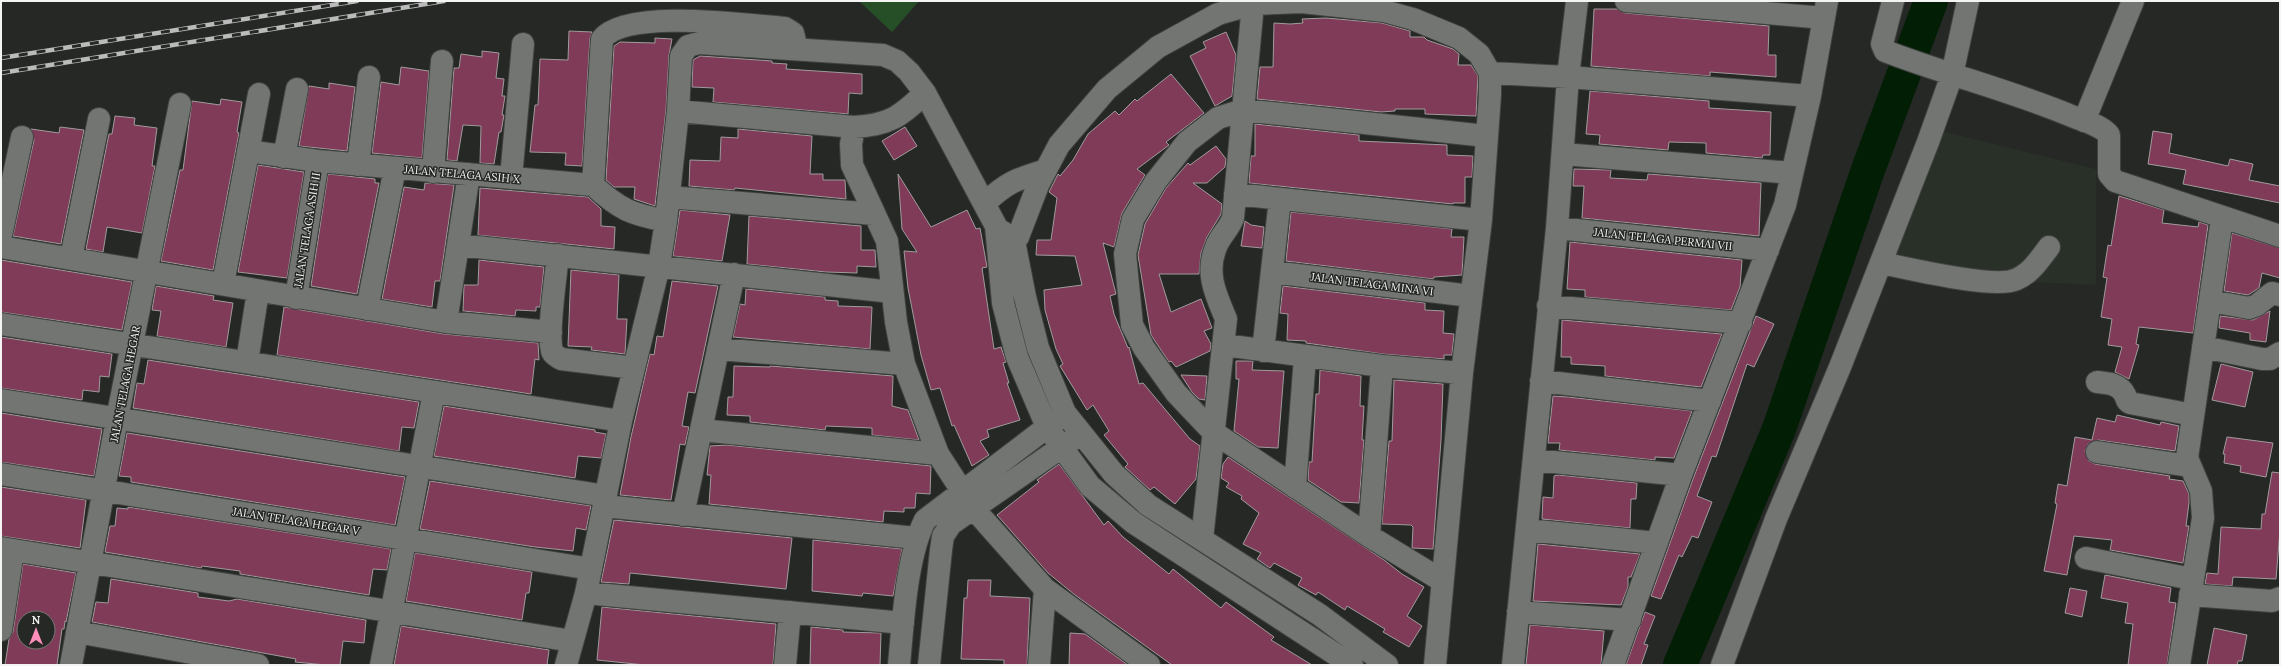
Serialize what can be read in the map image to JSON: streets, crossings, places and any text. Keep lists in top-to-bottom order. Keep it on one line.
{"streets":{"street":["JALAN TELAGA ASIH X","JALAN TELAGA ASIH II","JALAN TELAGA PERMAI VII","JALAN TELAGA MINA VI","JALAN TELAGA HEGAR","JALAN TELAGA HEGAR V"]},"crossings":[["JALAN TELAGA ASIH X","JALAN TELAGA ASIH II"],["JALAN TELAGA HEGAR","JALAN TELAGA HEGAR V"]],"north":"top"}
